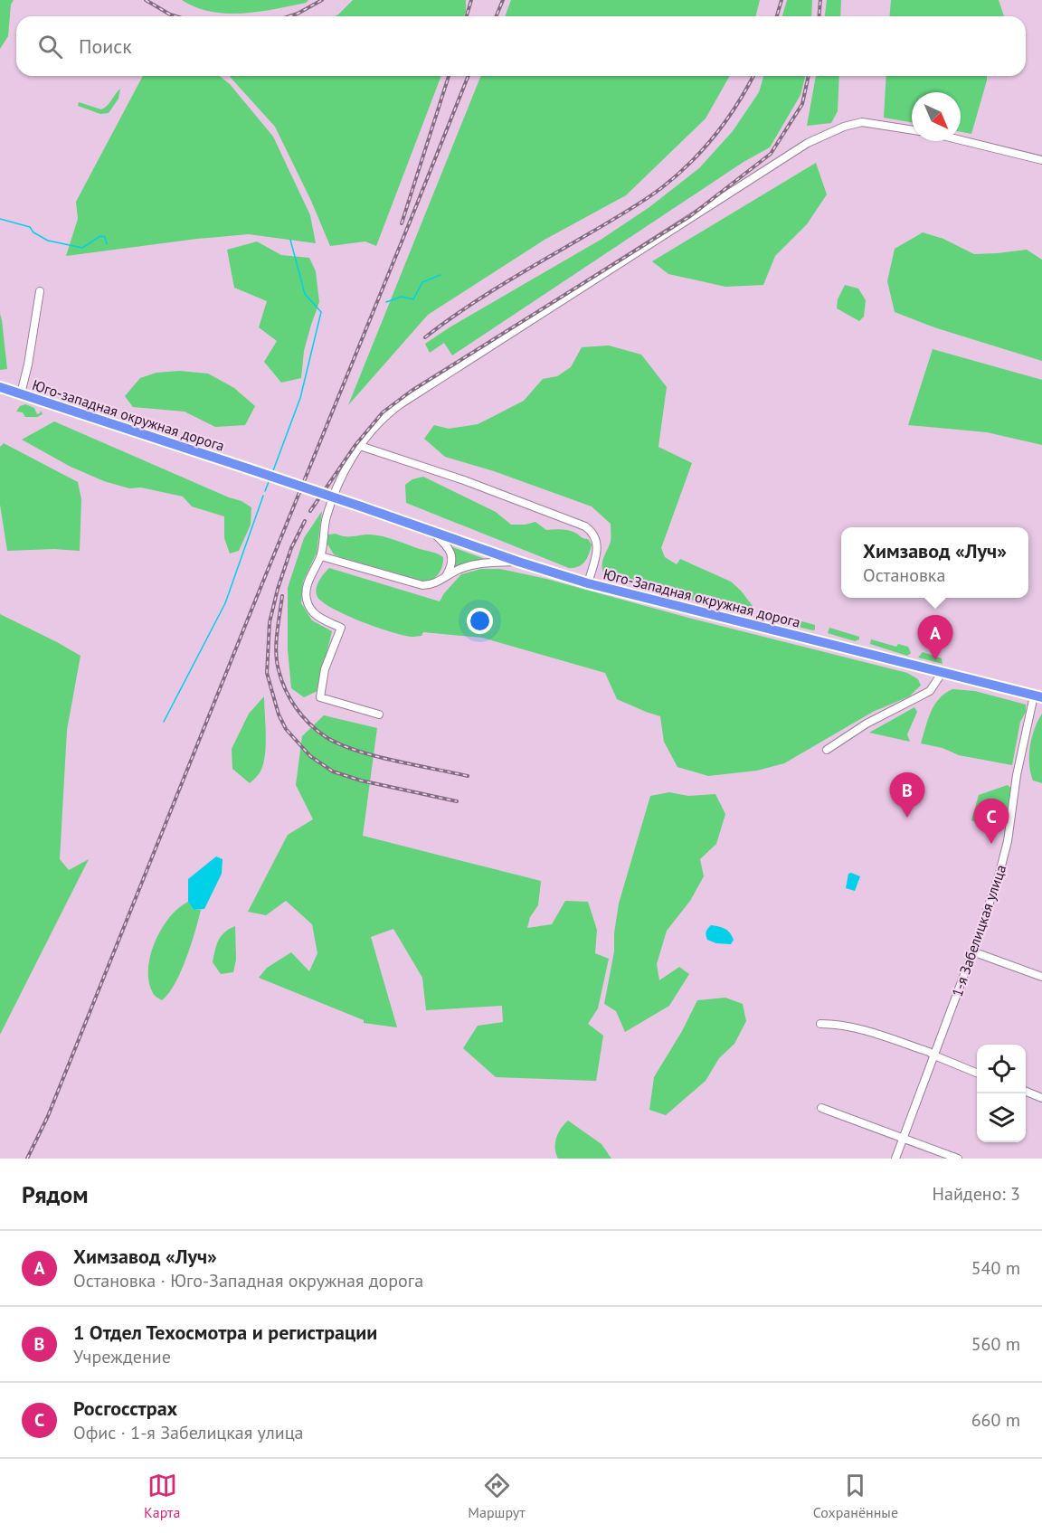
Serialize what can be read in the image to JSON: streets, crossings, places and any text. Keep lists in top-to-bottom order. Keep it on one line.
{"streets":{"highway":["Юго-западная окружная дорога","Юго-Западная окружная дорога"],"street":["1-я Забелицкая улица"]},"crossings":[["Юго-западная окружная дорога","Юго-Западная окружная дорога"],["Юго-Западная окружная дорога","1-я Забелицкая улица"]],"north":"bottom right","page":{"search":"Поиск","popup":["Химзавод «Луч»","Остановка"],"pins":["A","B","C"],"heading":["Рядом","Найдено: 3"],"list":[{"mark":"A","name":"Химзавод «Луч»","note":"Остановка · Юго-Западная окружная дорога","value":"540 m"},{"mark":"B","name":"1 Отдел Техосмотра и регистрации","note":"Учреждение","value":"560 m"},{"mark":"C","name":"Росгосстрах","note":"Офис · 1-я Забелицкая улица","value":"660 m"}],"nav":["Карта","Маршрут","Сохранённые"]}}
